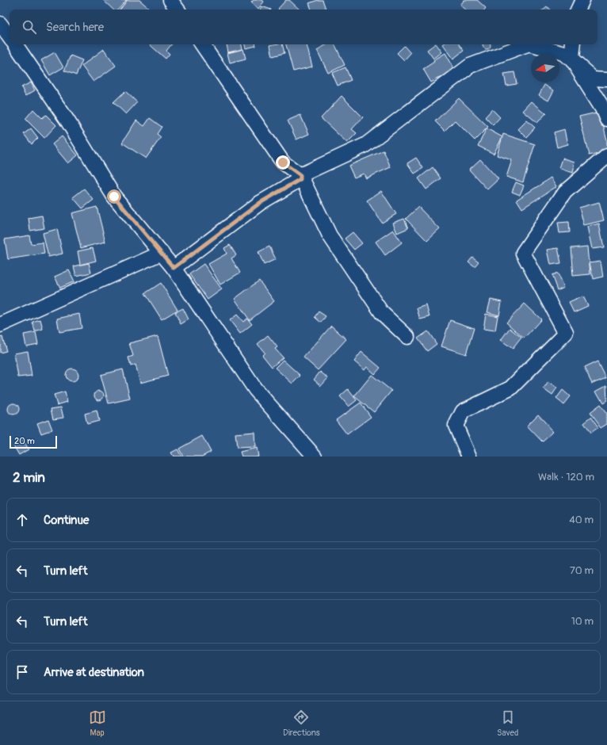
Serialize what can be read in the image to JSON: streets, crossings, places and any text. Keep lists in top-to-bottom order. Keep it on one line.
{"scale_bar":"20 m","north":"left","page":{"search":"Search here","scale":"20 m","heading":["2 min","Walk · 120 m"],"list":[["Continue","40 m"],["Turn left","70 m"],["Turn left","10 m"],"Arrive at destination"],"nav":["Map","Directions","Saved"]}}
